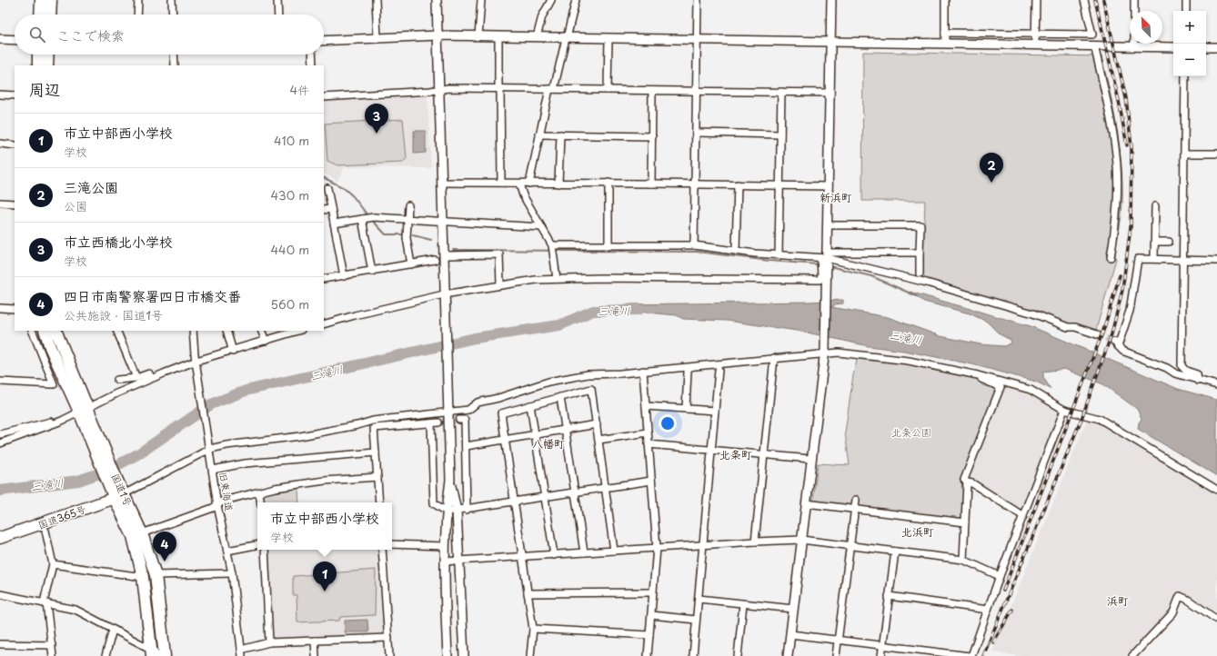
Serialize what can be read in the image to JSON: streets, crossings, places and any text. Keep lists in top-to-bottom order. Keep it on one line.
{"streets":{"highway":["国道1号","国道365号"],"street":["旧東海道"]},"crossings":[["国道1号","国道365号"]],"districts":["新浜町","八幡町","北条町","北浜町","浜町"],"water":["三滝川"],"parks":["北条公園"],"north":"top left","page":{"map_buttons":["+","−"],"search":"ここで検索","heading":["周辺","4件"],"pins":["3","2","4","1"],"list":[{"mark":"1","name":"市立中部西小学校","note":"学校","value":"410 m"},{"mark":"2","name":"三滝公園","note":"公園","value":"430 m"},{"mark":"3","name":"市立西橋北小学校","note":"学校","value":"440 m"},{"mark":"4","name":"四日市南警察署四日市橋交番","note":"公共施設 · 国道1号","value":"560 m"}],"popup":["市立中部西小学校","学校"]}}
